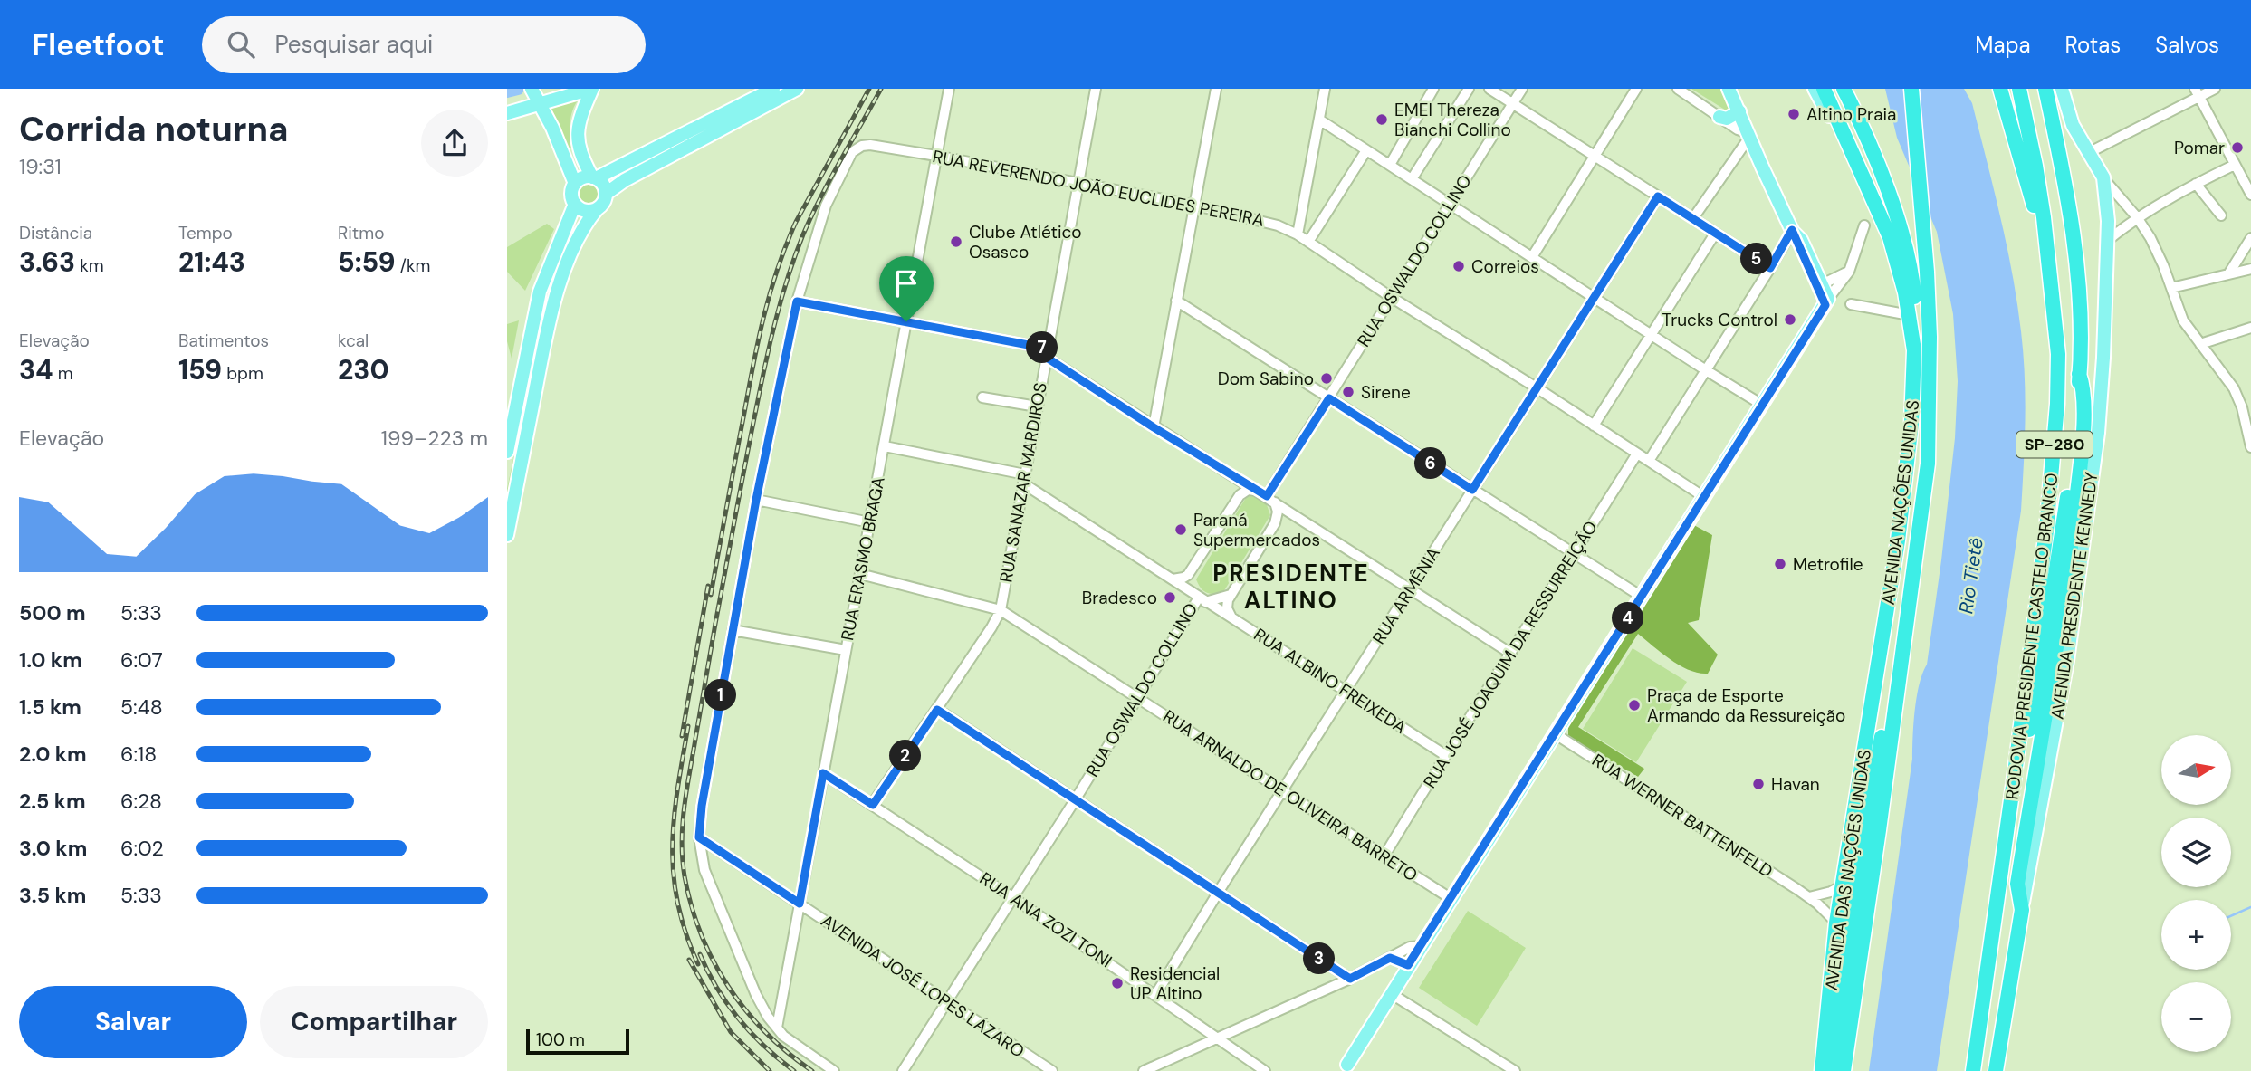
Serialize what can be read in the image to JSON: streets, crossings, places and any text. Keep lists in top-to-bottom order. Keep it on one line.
{"streets":{"highway":["SP-280","AVENIDA NAÇÕES UNIDAS","AVENIDA PRESIDENTE KENNEDY","RODOVIA PRESIDENTE CASTELO BRANCO","AVENIDA DAS NAÇÕES UNIDAS"],"street":["RUA REVERENDO JOÃO EUCLIDES PEREIRA","RUA OSWALDO COLLINO","RUA SANAZAR MARDIROS","RUA ERASMO BRAGA","RUA ARMÊNIA","RUA JOSÉ JOAQUIM DA RESSURREIÇÃO","RUA ALBINO FREIXEDA","RUA ARNALDO DE OLIVEIRA BARRETO","RUA WERNER BATTENFELD","RUA ANA ZOZI TONI","AVENIDA JOSÉ LOPES LÁZARO"]},"crossings":[["RUA REVERENDO JOÃO EUCLIDES PEREIRA","RUA OSWALDO COLLINO"],["RUA REVERENDO JOÃO EUCLIDES PEREIRA","RUA SANAZAR MARDIROS"],["RUA REVERENDO JOÃO EUCLIDES PEREIRA","RUA ERASMO BRAGA"],["RUA REVERENDO JOÃO EUCLIDES PEREIRA","RUA ARMÊNIA"],["RUA REVERENDO JOÃO EUCLIDES PEREIRA","RUA JOSÉ JOAQUIM DA RESSURREIÇÃO"],["RUA OSWALDO COLLINO","RUA ALBINO FREIXEDA"],["RUA OSWALDO COLLINO","RUA ARNALDO DE OLIVEIRA BARRETO"],["RUA OSWALDO COLLINO","RUA ANA ZOZI TONI"],["RUA OSWALDO COLLINO","AVENIDA JOSÉ LOPES LÁZARO"],["RUA SANAZAR MARDIROS","RUA ALBINO FREIXEDA"],["RUA SANAZAR MARDIROS","RUA ARNALDO DE OLIVEIRA BARRETO"],["RUA SANAZAR MARDIROS","RUA ANA ZOZI TONI"],["AVENIDA NAÇÕES UNIDAS","AVENIDA DAS NAÇÕES UNIDAS"],["RUA ERASMO BRAGA","RUA ARNALDO DE OLIVEIRA BARRETO"],["RUA ERASMO BRAGA","RUA ANA ZOZI TONI"],["RUA ERASMO BRAGA","AVENIDA JOSÉ LOPES LÁZARO"],["RUA ARMÊNIA","RUA ALBINO FREIXEDA"],["RUA ARMÊNIA","RUA ARNALDO DE OLIVEIRA BARRETO"],["RUA ARMÊNIA","RUA ANA ZOZI TONI"],["RUA JOSÉ JOAQUIM DA RESSURREIÇÃO","RUA ALBINO FREIXEDA"],["RUA JOSÉ JOAQUIM DA RESSURREIÇÃO","RUA ARNALDO DE OLIVEIRA BARRETO"],["RUA WERNER BATTENFELD","AVENIDA DAS NAÇÕES UNIDAS"]],"districts":["PRESIDENTE ALTINO"],"water":["Rio Tietê"],"places":["Altino Praia","EMEI Thereza Bianchi Collino","Pomar","Clube Atlético Osasco","Correios","Trucks Control","Dom Sabino","Sirene","Paraná Supermercados","Metrofile","Bradesco","Praça de Esporte Armando da Ressureição","Havan","Residencial UP Altino"],"scale_bar":"100 m","north":"right","page":{"header":"Fleetfoot","search":"Pesquisar aqui","nav":["Mapa","Rotas","Salvos"],"heading":["Corrida noturna","19:31"],"stats":[["Distância","3.63 km"],["Tempo","21:43"],["Ritmo","5:59 /km"],["Elevação","34 m"],["Batimentos","159 bpm"],["kcal","230"]],"pins":["5","7","6","4","1","2","3"],"chart":["Elevação","199–223 m"],"list":[{"name":"500 m","note":"5:33"},{"name":"1.0 km","note":"6:07"},{"name":"1.5 km","note":"5:48"},{"name":"2.0 km","note":"6:18"},{"name":"2.5 km","note":"6:28"},{"name":"3.0 km","note":"6:02"},{"name":"3.5 km","note":"5:33"}],"map_buttons":["+","−"],"buttons":["Salvar","Compartilhar"],"scale":"100 m"}}
